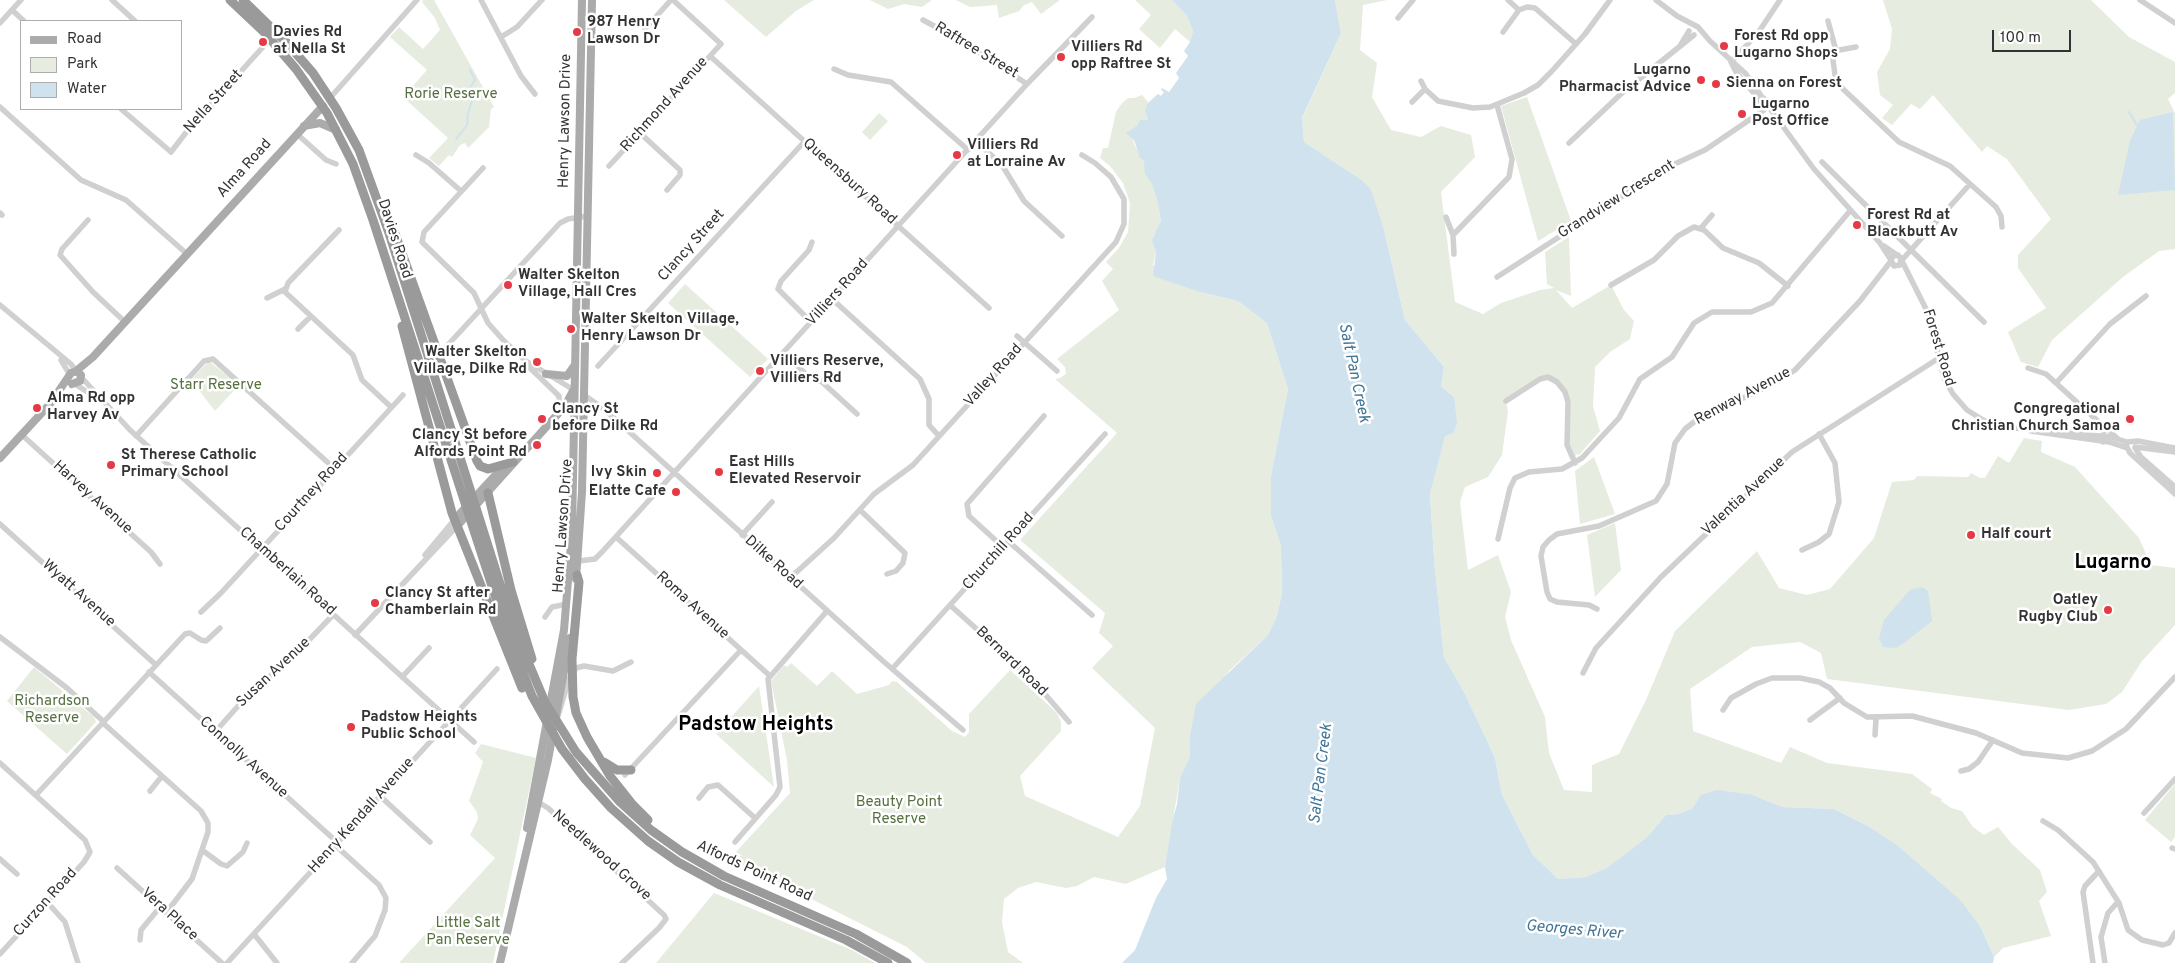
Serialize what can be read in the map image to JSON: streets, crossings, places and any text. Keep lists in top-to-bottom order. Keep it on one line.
{"streets":{"highway":["Alma Road","Davies Road","Alfords Point Road"],"main road":["Henry Lawson Drive"],"street":["Raftree Street","Nella Street","Richmond Avenue","Queensbury Road","Grandview Crescent","Clancy Street","Villiers Road","Forest Road","Valley Road","Renway Avenue","Courtney Road","Valentia Avenue","Harvey Avenue","Churchill Road","Dilke Road","Chamberlain Road","Wyatt Avenue","Roma Avenue","Bernard Road","Susan Avenue","Connolly Avenue","Henry Kendall Avenue","Needlewood Grove","Curzon Road","Vera Place"]},"crossings":[["Raftree Street","Villiers Road"],["Richmond Avenue","Queensbury Road"],["Henry Lawson Drive","Villiers Road"],["Henry Lawson Drive","Dilke Road"],["Henry Lawson Drive","Needlewood Grove"],["Alma Road","Davies Road"],["Alma Road","Harvey Avenue"],["Alma Road","Chamberlain Road"],["Queensbury Road","Clancy Street"],["Queensbury Road","Villiers Road"],["Grandview Crescent","Forest Road"],["Davies Road","Alfords Point Road"],["Villiers Road","Dilke Road"],["Villiers Road","Roma Avenue"],["Forest Road","Renway Avenue"],["Forest Road","Valentia Avenue"],["Valley Road","Dilke Road"],["Courtney Road","Chamberlain Road"],["Churchill Road","Dilke Road"],["Churchill Road","Bernard Road"],["Chamberlain Road","Susan Avenue"],["Chamberlain Road","Henry Kendall Avenue"],["Susan Avenue","Connolly Avenue"],["Connolly Avenue","Henry Kendall Avenue"]],"districts":["Lugarno","Padstow Heights"],"water":["Salt Pan Creek","Georges River"],"parks":["Rorie Reserve","Starr Reserve","Richardson Reserve","Beauty Point Reserve","Little Salt Pan Reserve"],"places":["987 Henry Lawson Dr","Davies Rd at Nella St","Forest Rd opp Lugarno Shops","Villiers Rd opp Raftree St","Lugarno Pharmacist Advice","Sienna on Forest","Lugarno Post Office","Villiers Rd at Lorraine Av","Forest Rd at Blackbutt Av","Walter Skelton Village, Hall Cres","Walter Skelton Village, Henry Lawson Dr","Walter Skelton Village, Dilke Rd","Villiers Reserve, Villiers Rd","Alma Rd opp Harvey Av","Clancy St before Dilke Rd","Congregational Christian Church Samoa","Clancy St before Alfords Point Rd","St Therese Catholic Primary School","East Hills Elevated Reservoir","Ivy Skin","Elatte Cafe","Half court","Clancy St after Chamberlain Rd","Oatley Rugby Club","Padstow Heights Public School"],"legend":["Road","Park","Water"],"scale_bar":"100 m"}
